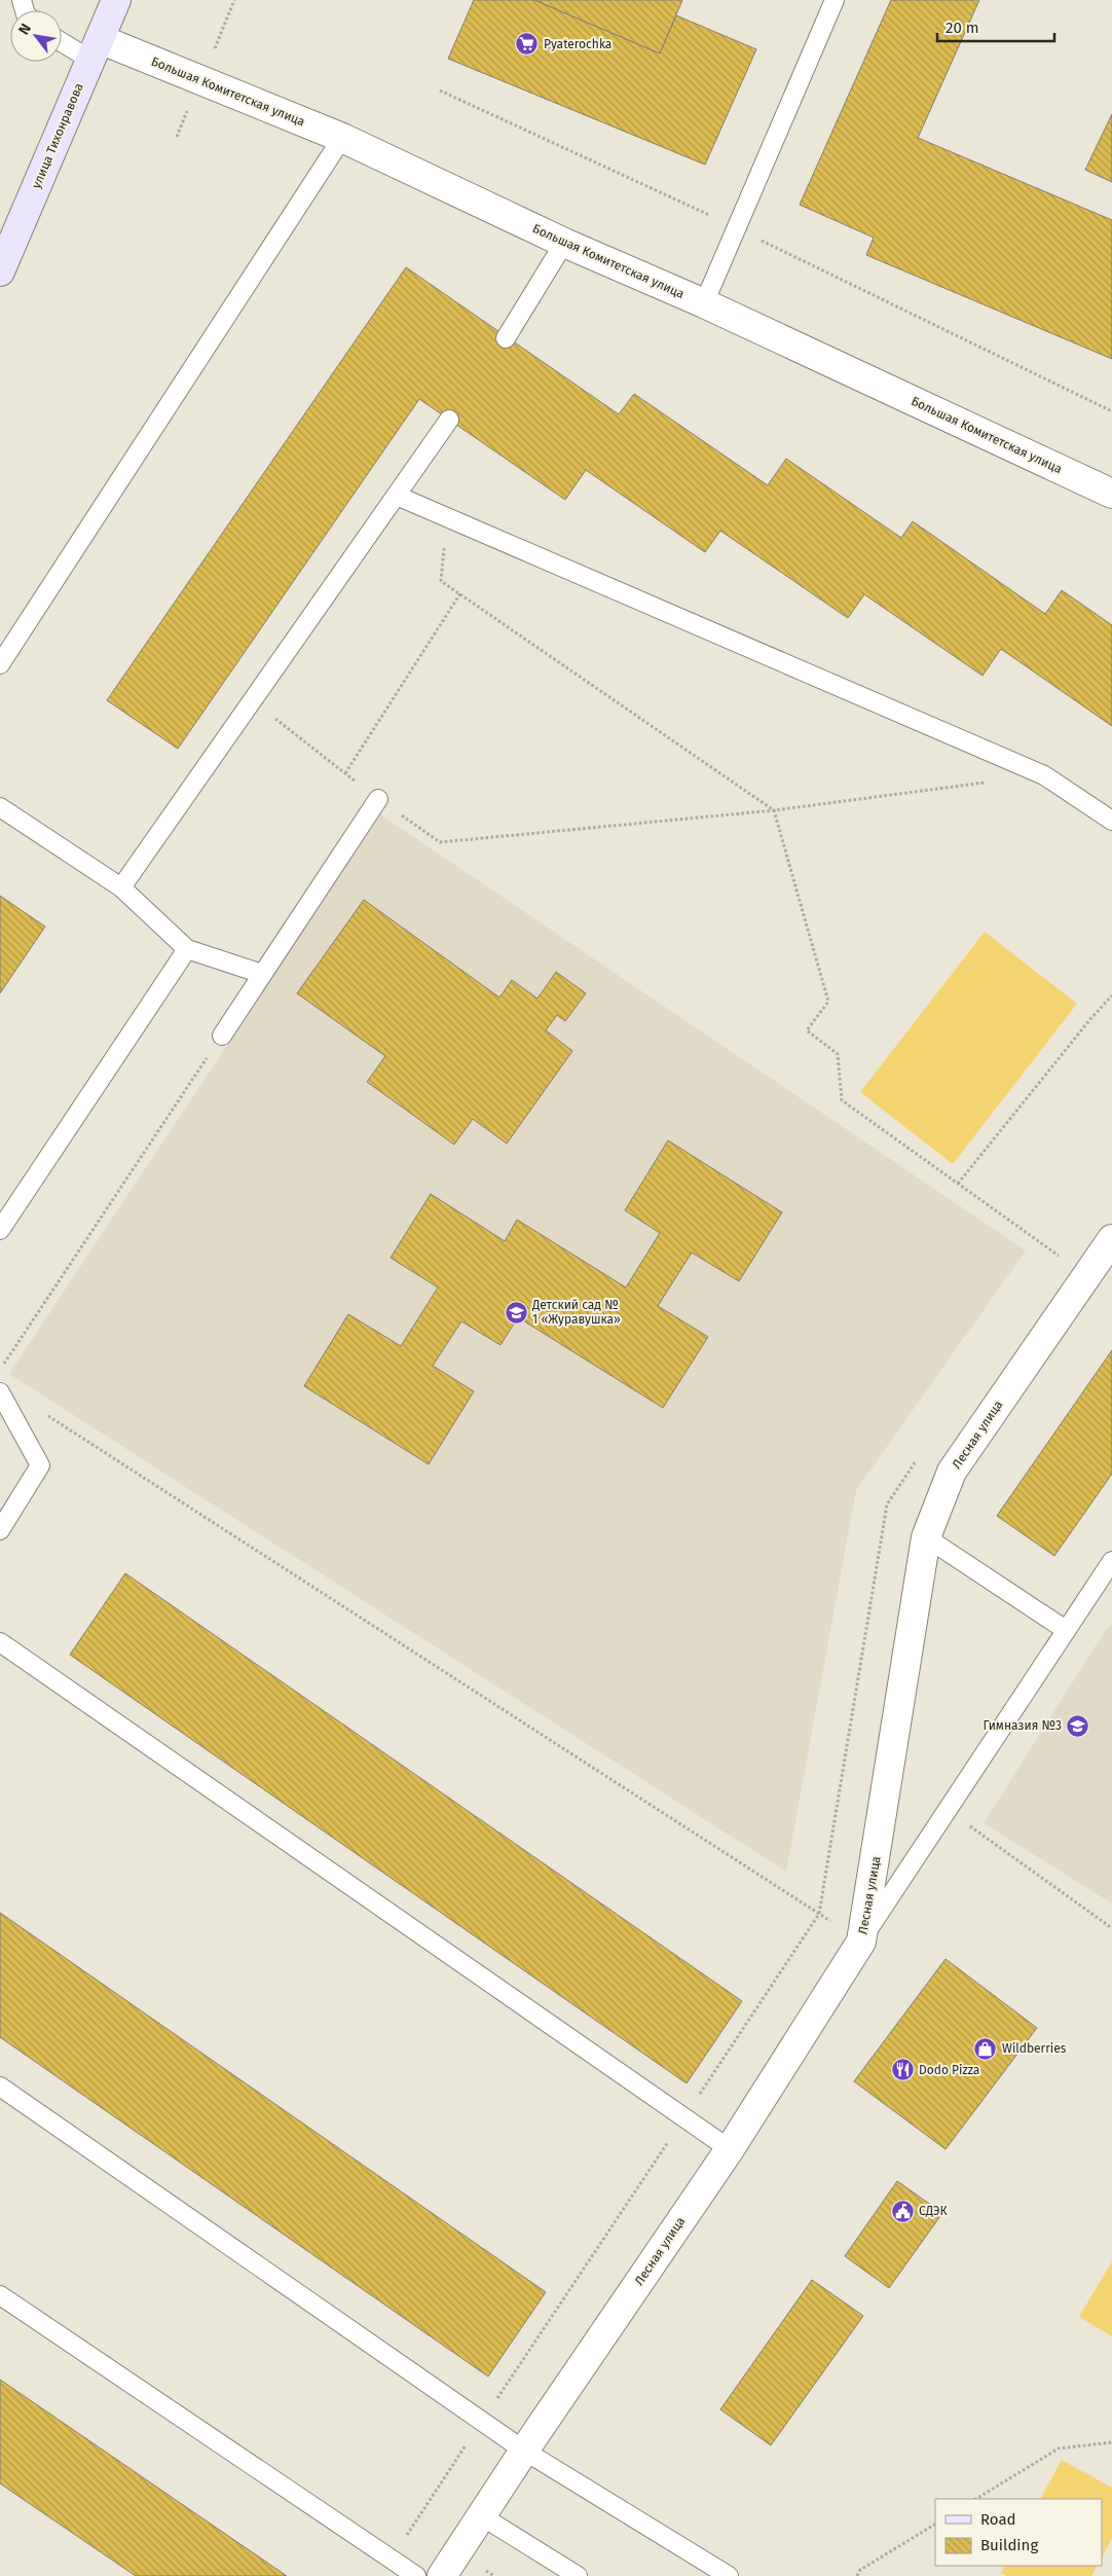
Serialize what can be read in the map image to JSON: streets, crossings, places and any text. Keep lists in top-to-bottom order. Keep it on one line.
{"streets":{"main road":["улица Тихонравова"],"street":["Большая Комитетская улица","Лесная улица"]},"crossings":[["Большая Комитетская улица","улица Тихонравова"]],"places":{"supermarket":["Pyaterochka"],"school or university":["Детский сад № 1 «Журавушка»","Гимназия №3"],"shop":["Wildberries"],"restaurant":["Dodo Pizza"],"public building":["СДЭК"]},"legend":["Road","Building"],"scale_bar":"20 m","north":"top left"}
